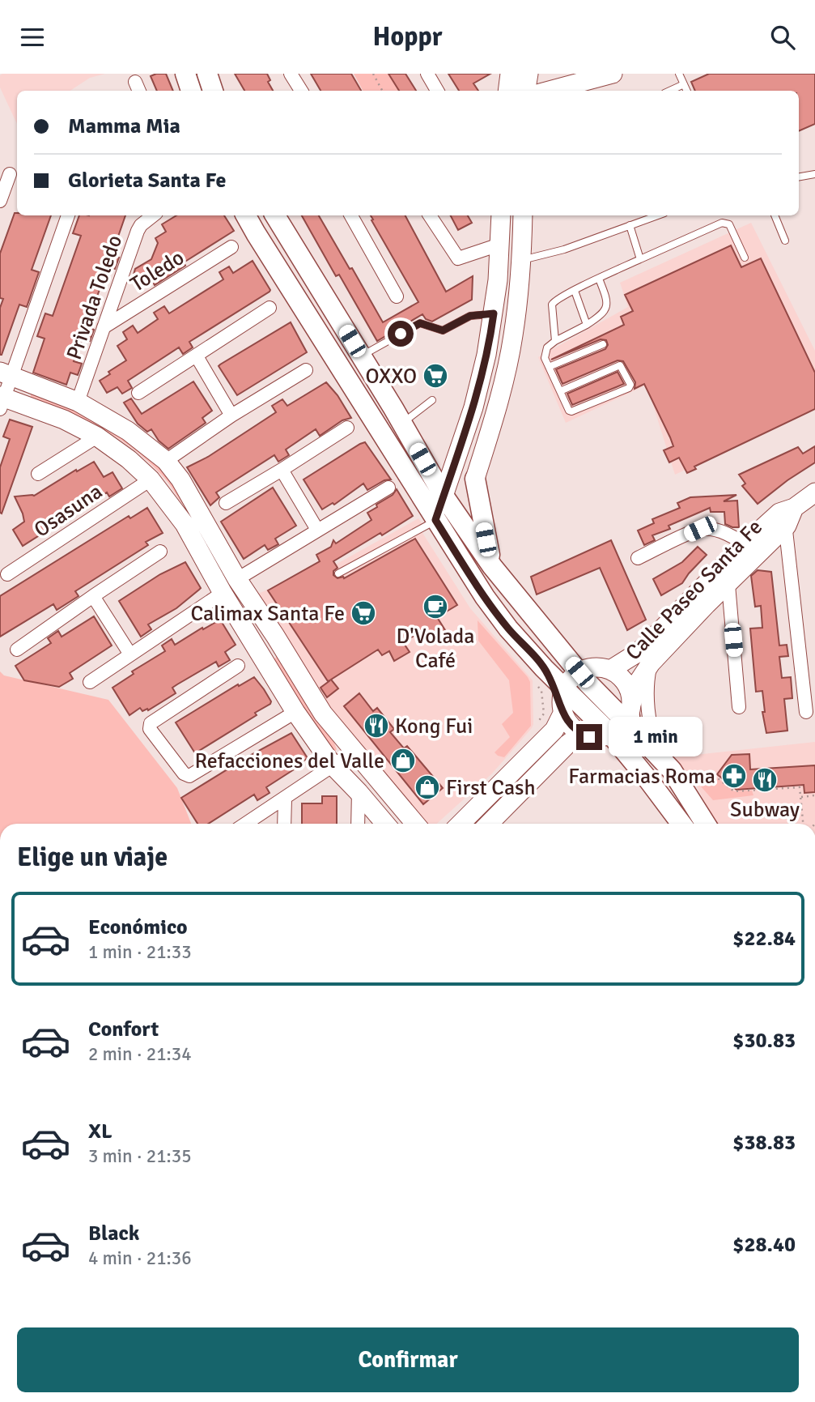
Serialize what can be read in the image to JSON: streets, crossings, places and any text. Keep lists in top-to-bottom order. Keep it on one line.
{"streets":{"main road":["Calle Paseo Santa Fe"],"street":["Toledo","Privada Toledo","Osasuna"]},"crossings":[["Toledo","Privada Toledo"]],"places":{"supermarket":["OXXO","Calimax Santa Fe"],"cafe":["D'Volada Café"],"restaurant":["Kong Fui","Subway"],"shop":["Refacciones del Valle","First Cash"],"pharmacy":["Farmacias Roma"]},"page":{"header":"Hoppr","banner":["Mamma Mia","Glorieta Santa Fe"],"bubble":"1 min","heading":"Elige un viaje","list":[{"name":"Económico","note":"1 min · 21:33","value":"$22.84"},{"name":"Confort","note":"2 min · 21:34","value":"$30.83"},{"name":"XL","note":"3 min · 21:35","value":"$38.83"},{"name":"Black","note":"4 min · 21:36","value":"$28.40"}],"buttons":"Confirmar"}}
